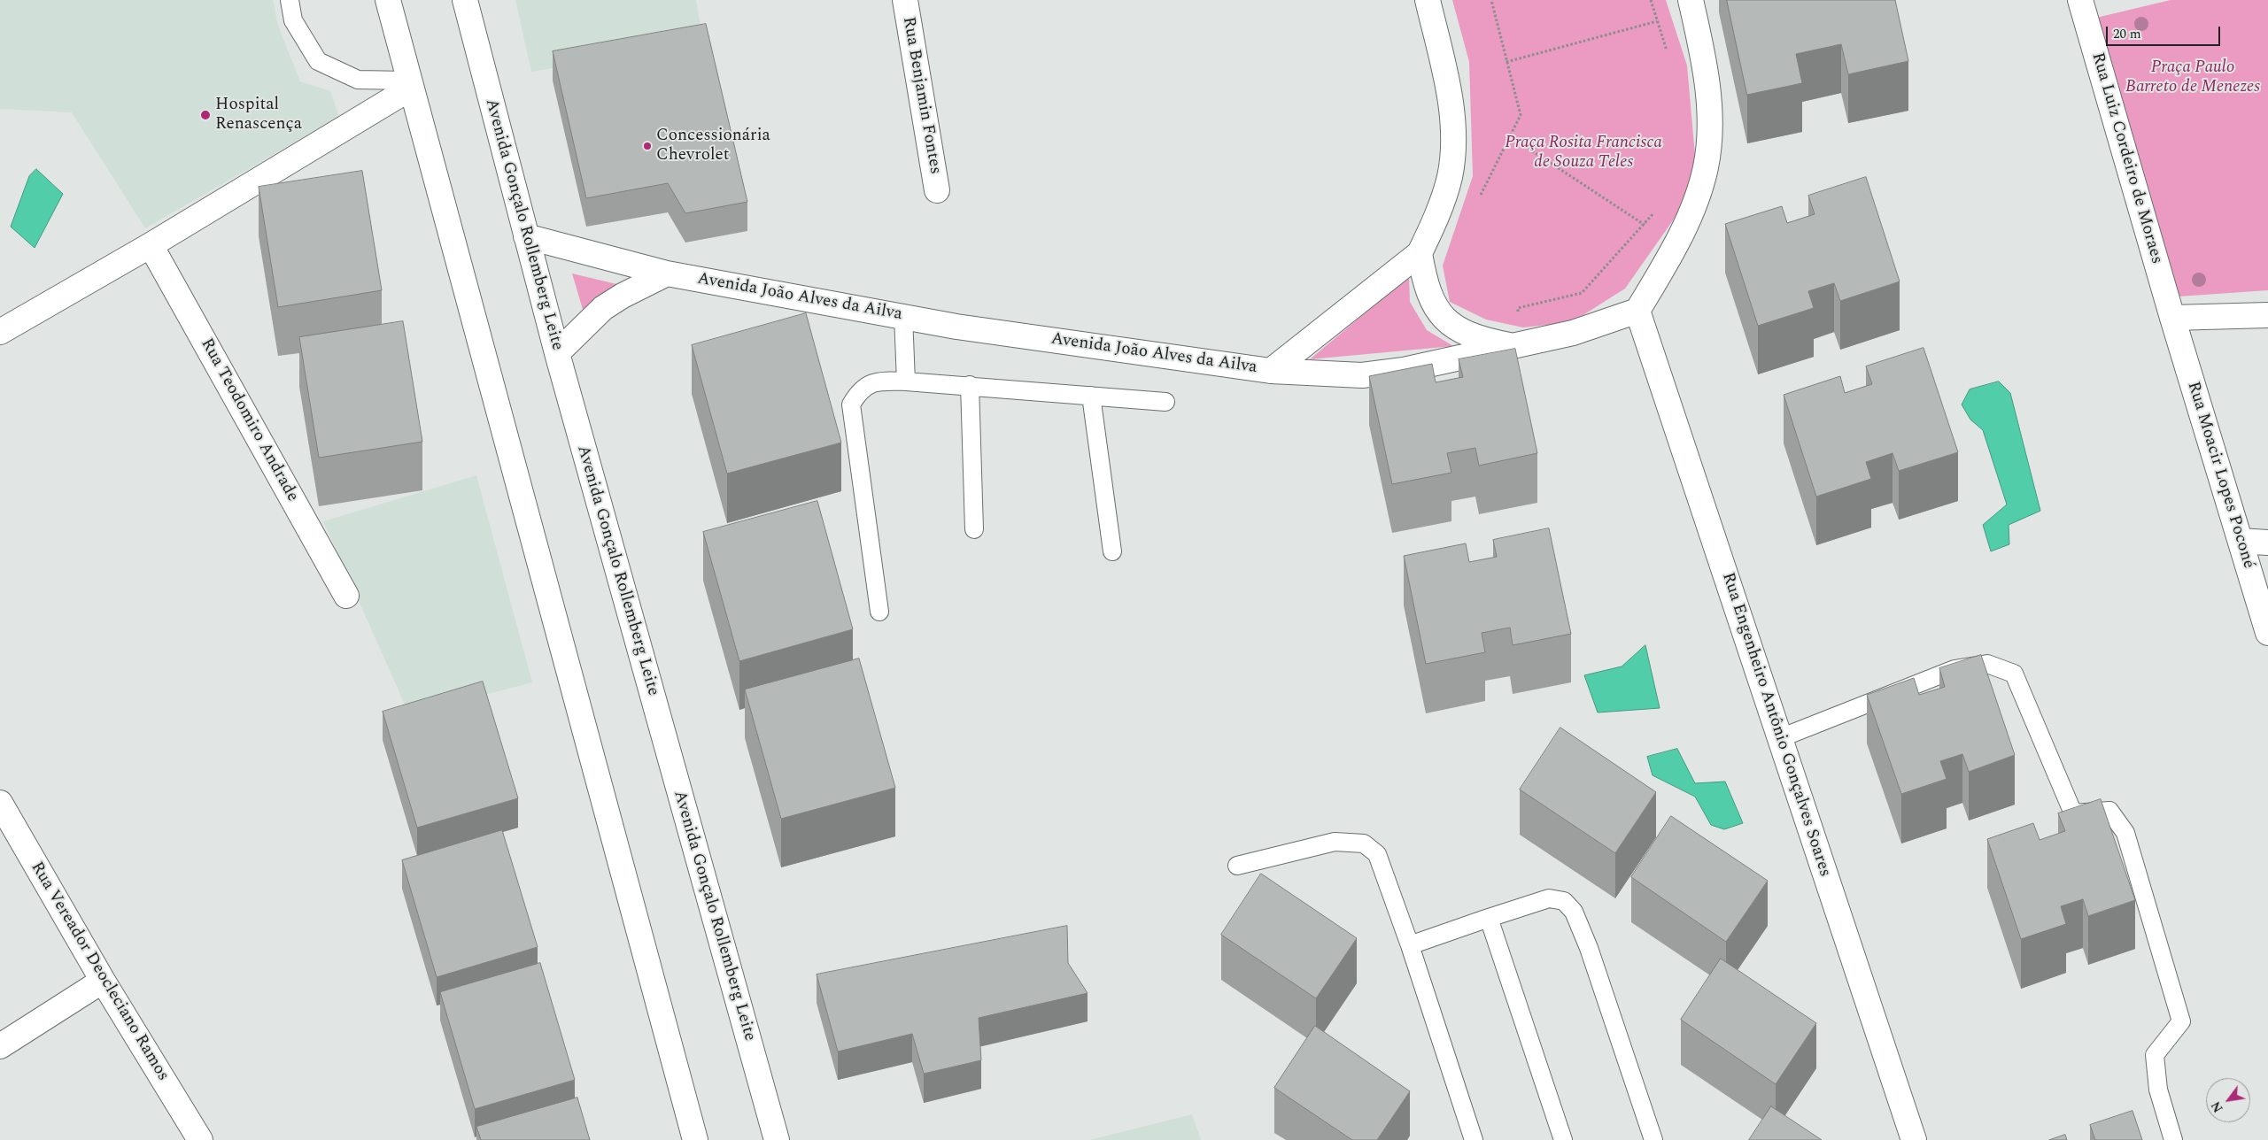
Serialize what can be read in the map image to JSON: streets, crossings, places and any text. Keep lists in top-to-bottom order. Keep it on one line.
{"streets":{"street":["Rua Benjamin Fontes","Rua Luiz Cordeiro de Moraes","Avenida Gonçalo Rollemberg Leite","Avenida João Alves da Ailva","Rua Teodomiro Andrade","Rua Moacir Lopes Poconé","Rua Engenheiro Antônio Gonçalves Soares","Rua Vereador Deocleciano Ramos"]},"crossings":[["Rua Luiz Cordeiro de Moraes","Rua Moacir Lopes Poconé"],["Avenida Gonçalo Rollemberg Leite","Avenida João Alves da Ailva"],["Avenida João Alves da Ailva","Rua Engenheiro Antônio Gonçalves Soares"]],"parks":["Praça Paulo Barreto de Menezes","Praça Rosita Francisca de Souza Teles"],"places":["Hospital Renascença","Concessionária Chevrolet"],"scale_bar":"20 m","north":"bottom left"}
